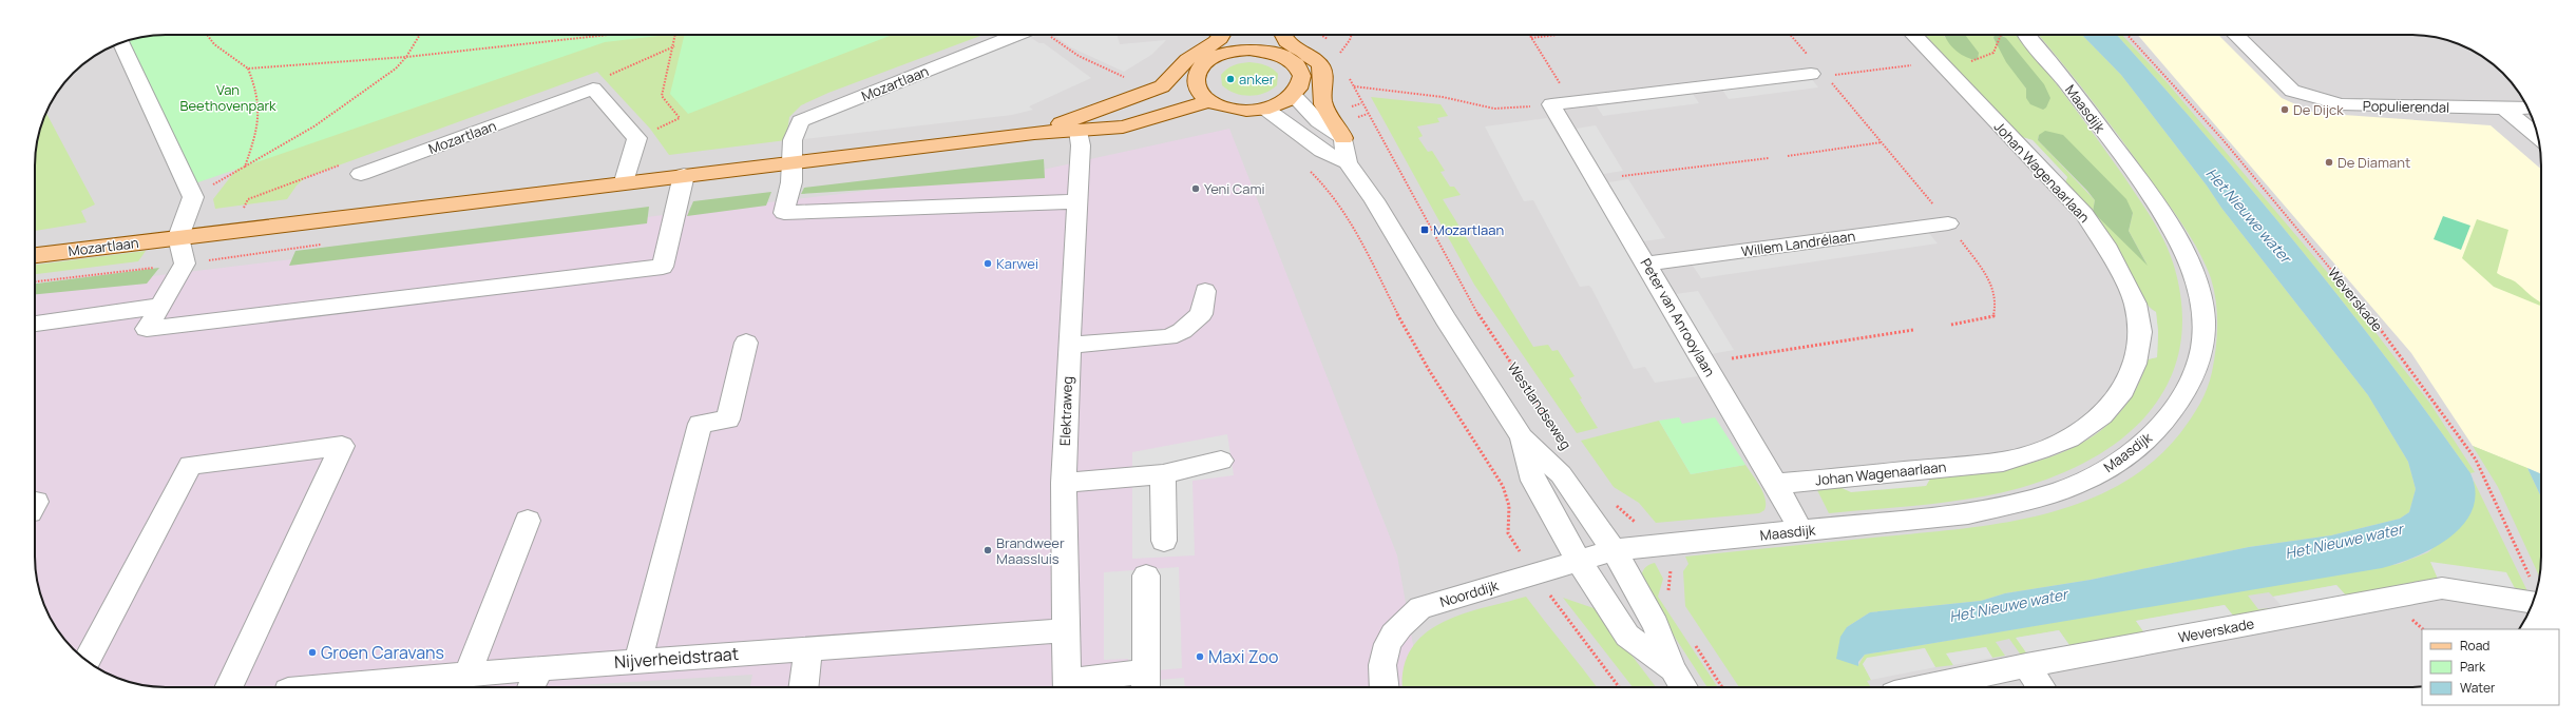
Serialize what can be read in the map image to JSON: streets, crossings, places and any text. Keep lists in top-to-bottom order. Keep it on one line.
{"streets":{"main road":["Mozartlaan"],"street":["Populierendal","Maasdijk","Johan Wagenaarlaan","Willem Landrélaan","Weverskade","Peter van Anrooylaan","Westlandseweg","Elektraweg","Noorddijk","Nijverheidstraat"]},"crossings":[["Mozartlaan","Elektraweg"],["Maasdijk","Peter van Anrooylaan"],["Maasdijk","Westlandseweg"],["Maasdijk","Noorddijk"],["Johan Wagenaarlaan","Peter van Anrooylaan"],["Willem Landrélaan","Peter van Anrooylaan"],["Peter van Anrooylaan","Westlandseweg"],["Westlandseweg","Noorddijk"],["Elektraweg","Nijverheidstraat"]],"water":["Het Nieuwe water"],"parks":["Van Beethovenpark"],"places":{"other":["anker","De Dijck","De Diamant","Yeni Cami","Karwei","Brandweer Maassluis","Groen Caravans","Maxi Zoo"],"transit":["Mozartlaan"]},"legend":["Road","Park","Water"]}
